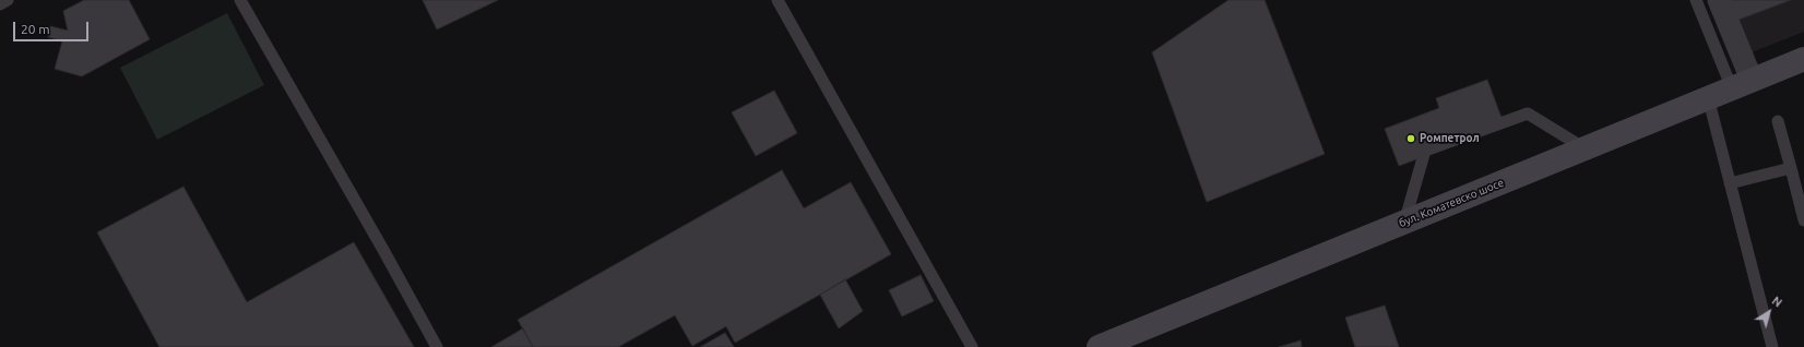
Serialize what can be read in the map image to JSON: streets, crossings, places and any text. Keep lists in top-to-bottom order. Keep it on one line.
{"streets":{"main road":["бул. Коматевско шосе"]},"places":["Ромпетрол"],"scale_bar":"20 m","north":"top right"}
